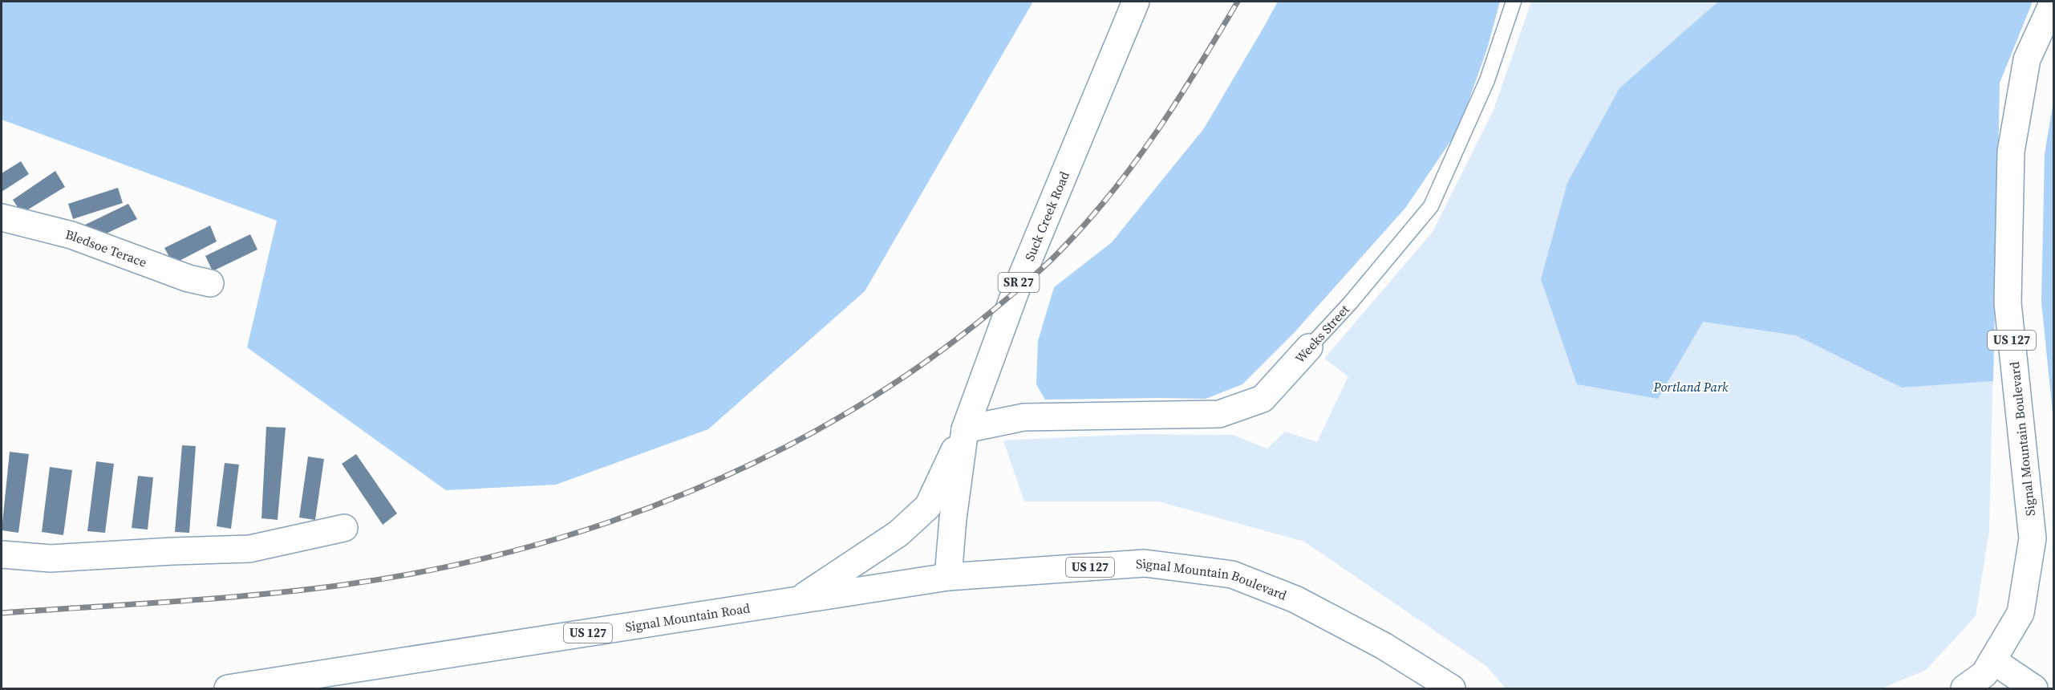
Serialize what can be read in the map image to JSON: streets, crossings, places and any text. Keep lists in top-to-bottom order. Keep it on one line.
{"streets":{"main road":["Suck Creek Road","Bledsoe Terace","SR 27","Weeks Street","US 127","Signal Mountain Boulevard","Signal Mountain Road"]},"crossings":[["Suck Creek Road","Weeks Street"],["Suck Creek Road","Signal Mountain Boulevard"],["Suck Creek Road","Signal Mountain Road"],["Signal Mountain Boulevard","Signal Mountain Road"]],"parks":["Portland Park"]}
